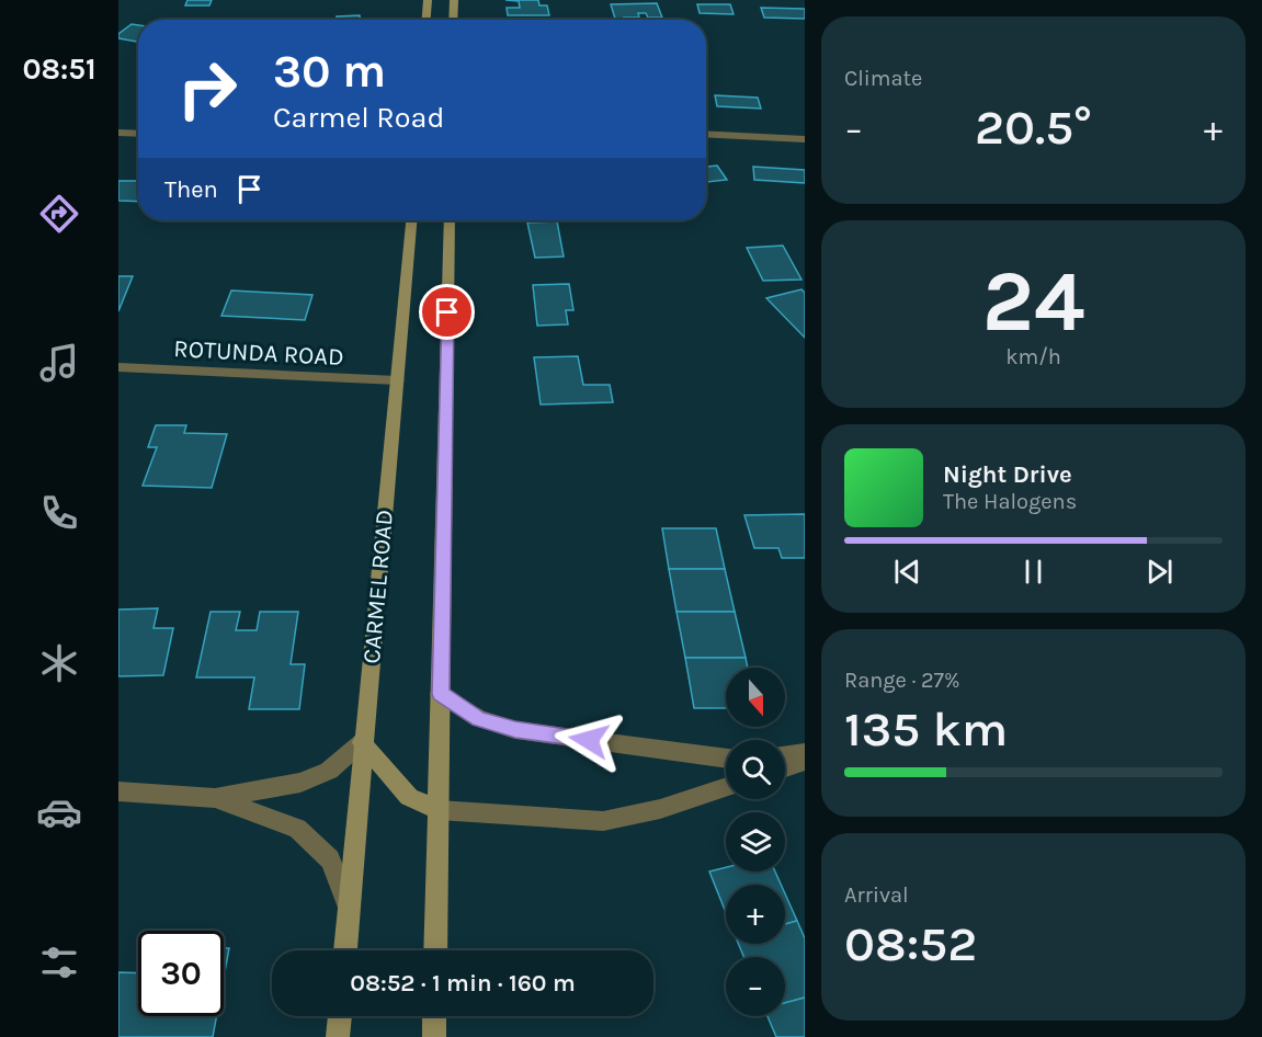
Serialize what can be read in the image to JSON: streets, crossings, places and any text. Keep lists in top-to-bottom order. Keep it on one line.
{"streets":{"main road":["CARMEL ROAD"],"street":["ROTUNDA ROAD"]},"crossings":[["ROTUNDA ROAD","CARMEL ROAD"]],"north":"bottom","page":{"tabs":"08:51","tile":["Climate",["24","km/h"],["Range · 27%","135 km"],["Arrival","08:52"]],"turn":["30 m","Carmel Road"],"heat":["−","20.5°","+"],"then":"Then","song":["Night Drive","The Halogens"],"map_buttons":["+","−"],"limit":"30","trip":"08:52 · 1 min · 160 m"}}
